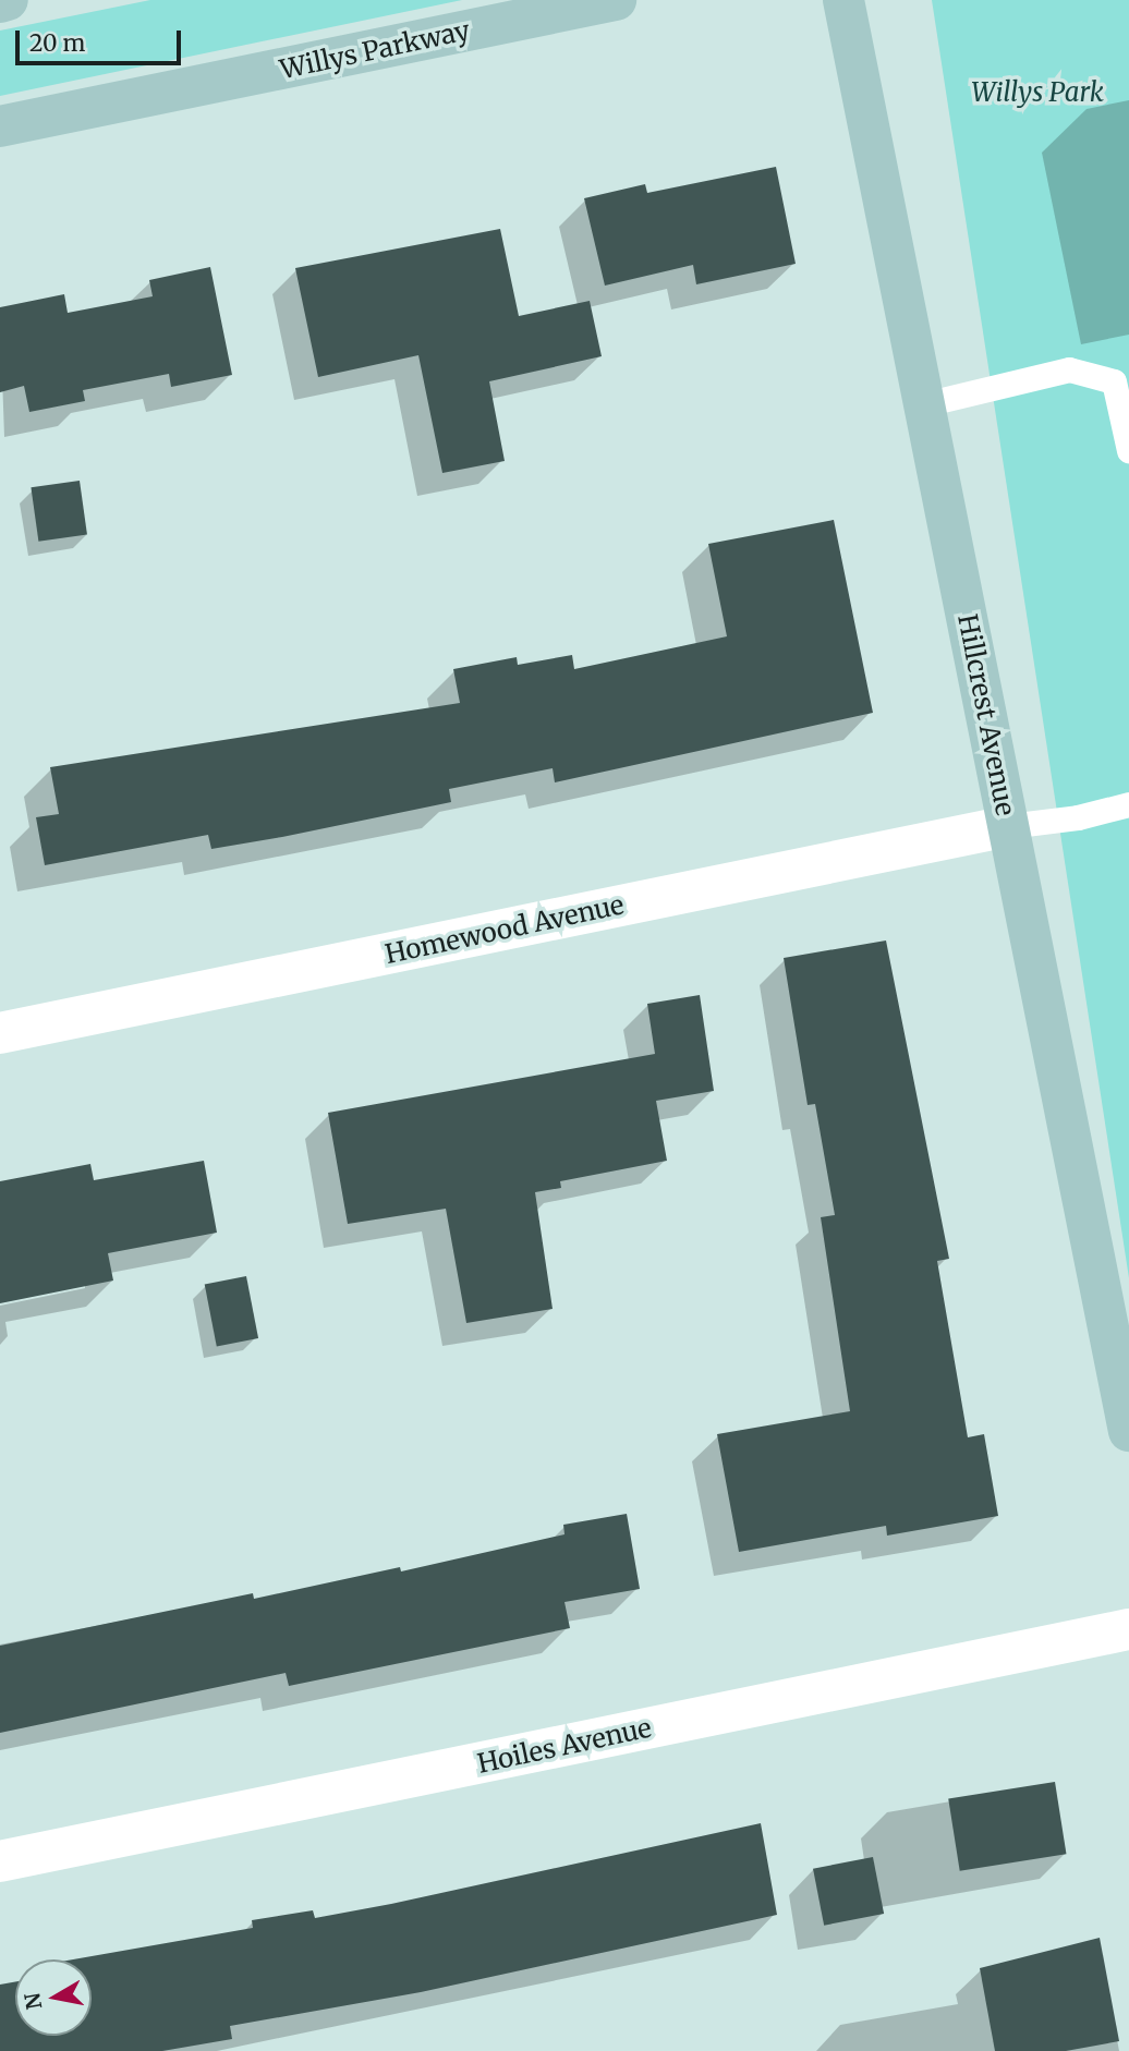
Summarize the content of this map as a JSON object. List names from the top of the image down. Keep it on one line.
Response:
{"streets":{"street":["Willys Parkway","Hillcrest Avenue","Homewood Avenue","Hoiles Avenue"]},"crossings":[["Hillcrest Avenue","Homewood Avenue"]],"parks":["Willys Park"],"scale_bar":"20 m","north":"left"}
